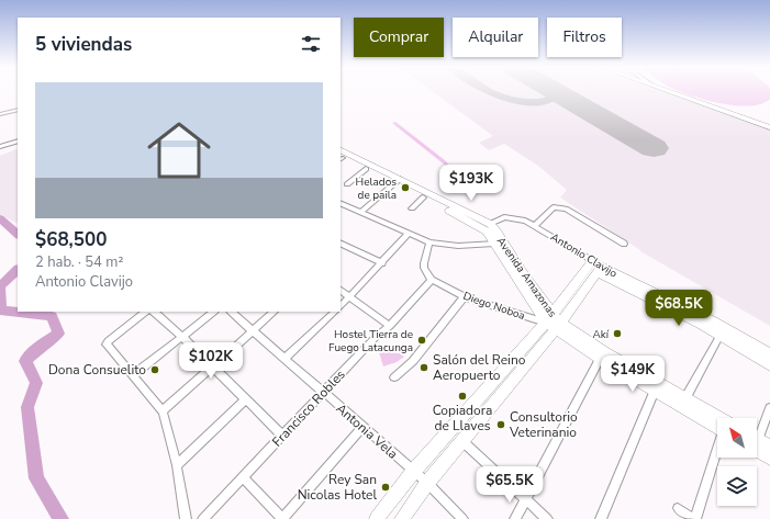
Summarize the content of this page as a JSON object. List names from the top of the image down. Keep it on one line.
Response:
{"streets":{"main road":["Antonio Clavijo","Avenida Amazonas"],"street":["Diego Noboa","Francisco Robles","Antonia Vela"]},"crossings":[["Antonio Clavijo","Avenida Amazonas"],["Avenida Amazonas","Diego Noboa"],["Diego Noboa","Francisco Robles"],["Francisco Robles","Antonia Vela"]],"places":["Helados de paila","Akí","Hostel Tierra de Fuego Latacunga","Salón del Reino Aeropuerto","Dona Consuelito","Copiadora de Llaves","Consultorio Veterinanio","Rey San Nicolas Hotel"],"north":"top left","page":{"chip":["Comprar","Alquilar","Filtros"],"heading":"5 viviendas","list":[{"name":"$68,500","note":"2 hab. · 54 m² · Antonio Clavijo"}],"price":["$193K","$68.5K","$102K","$149K","$65.5K"]}}
